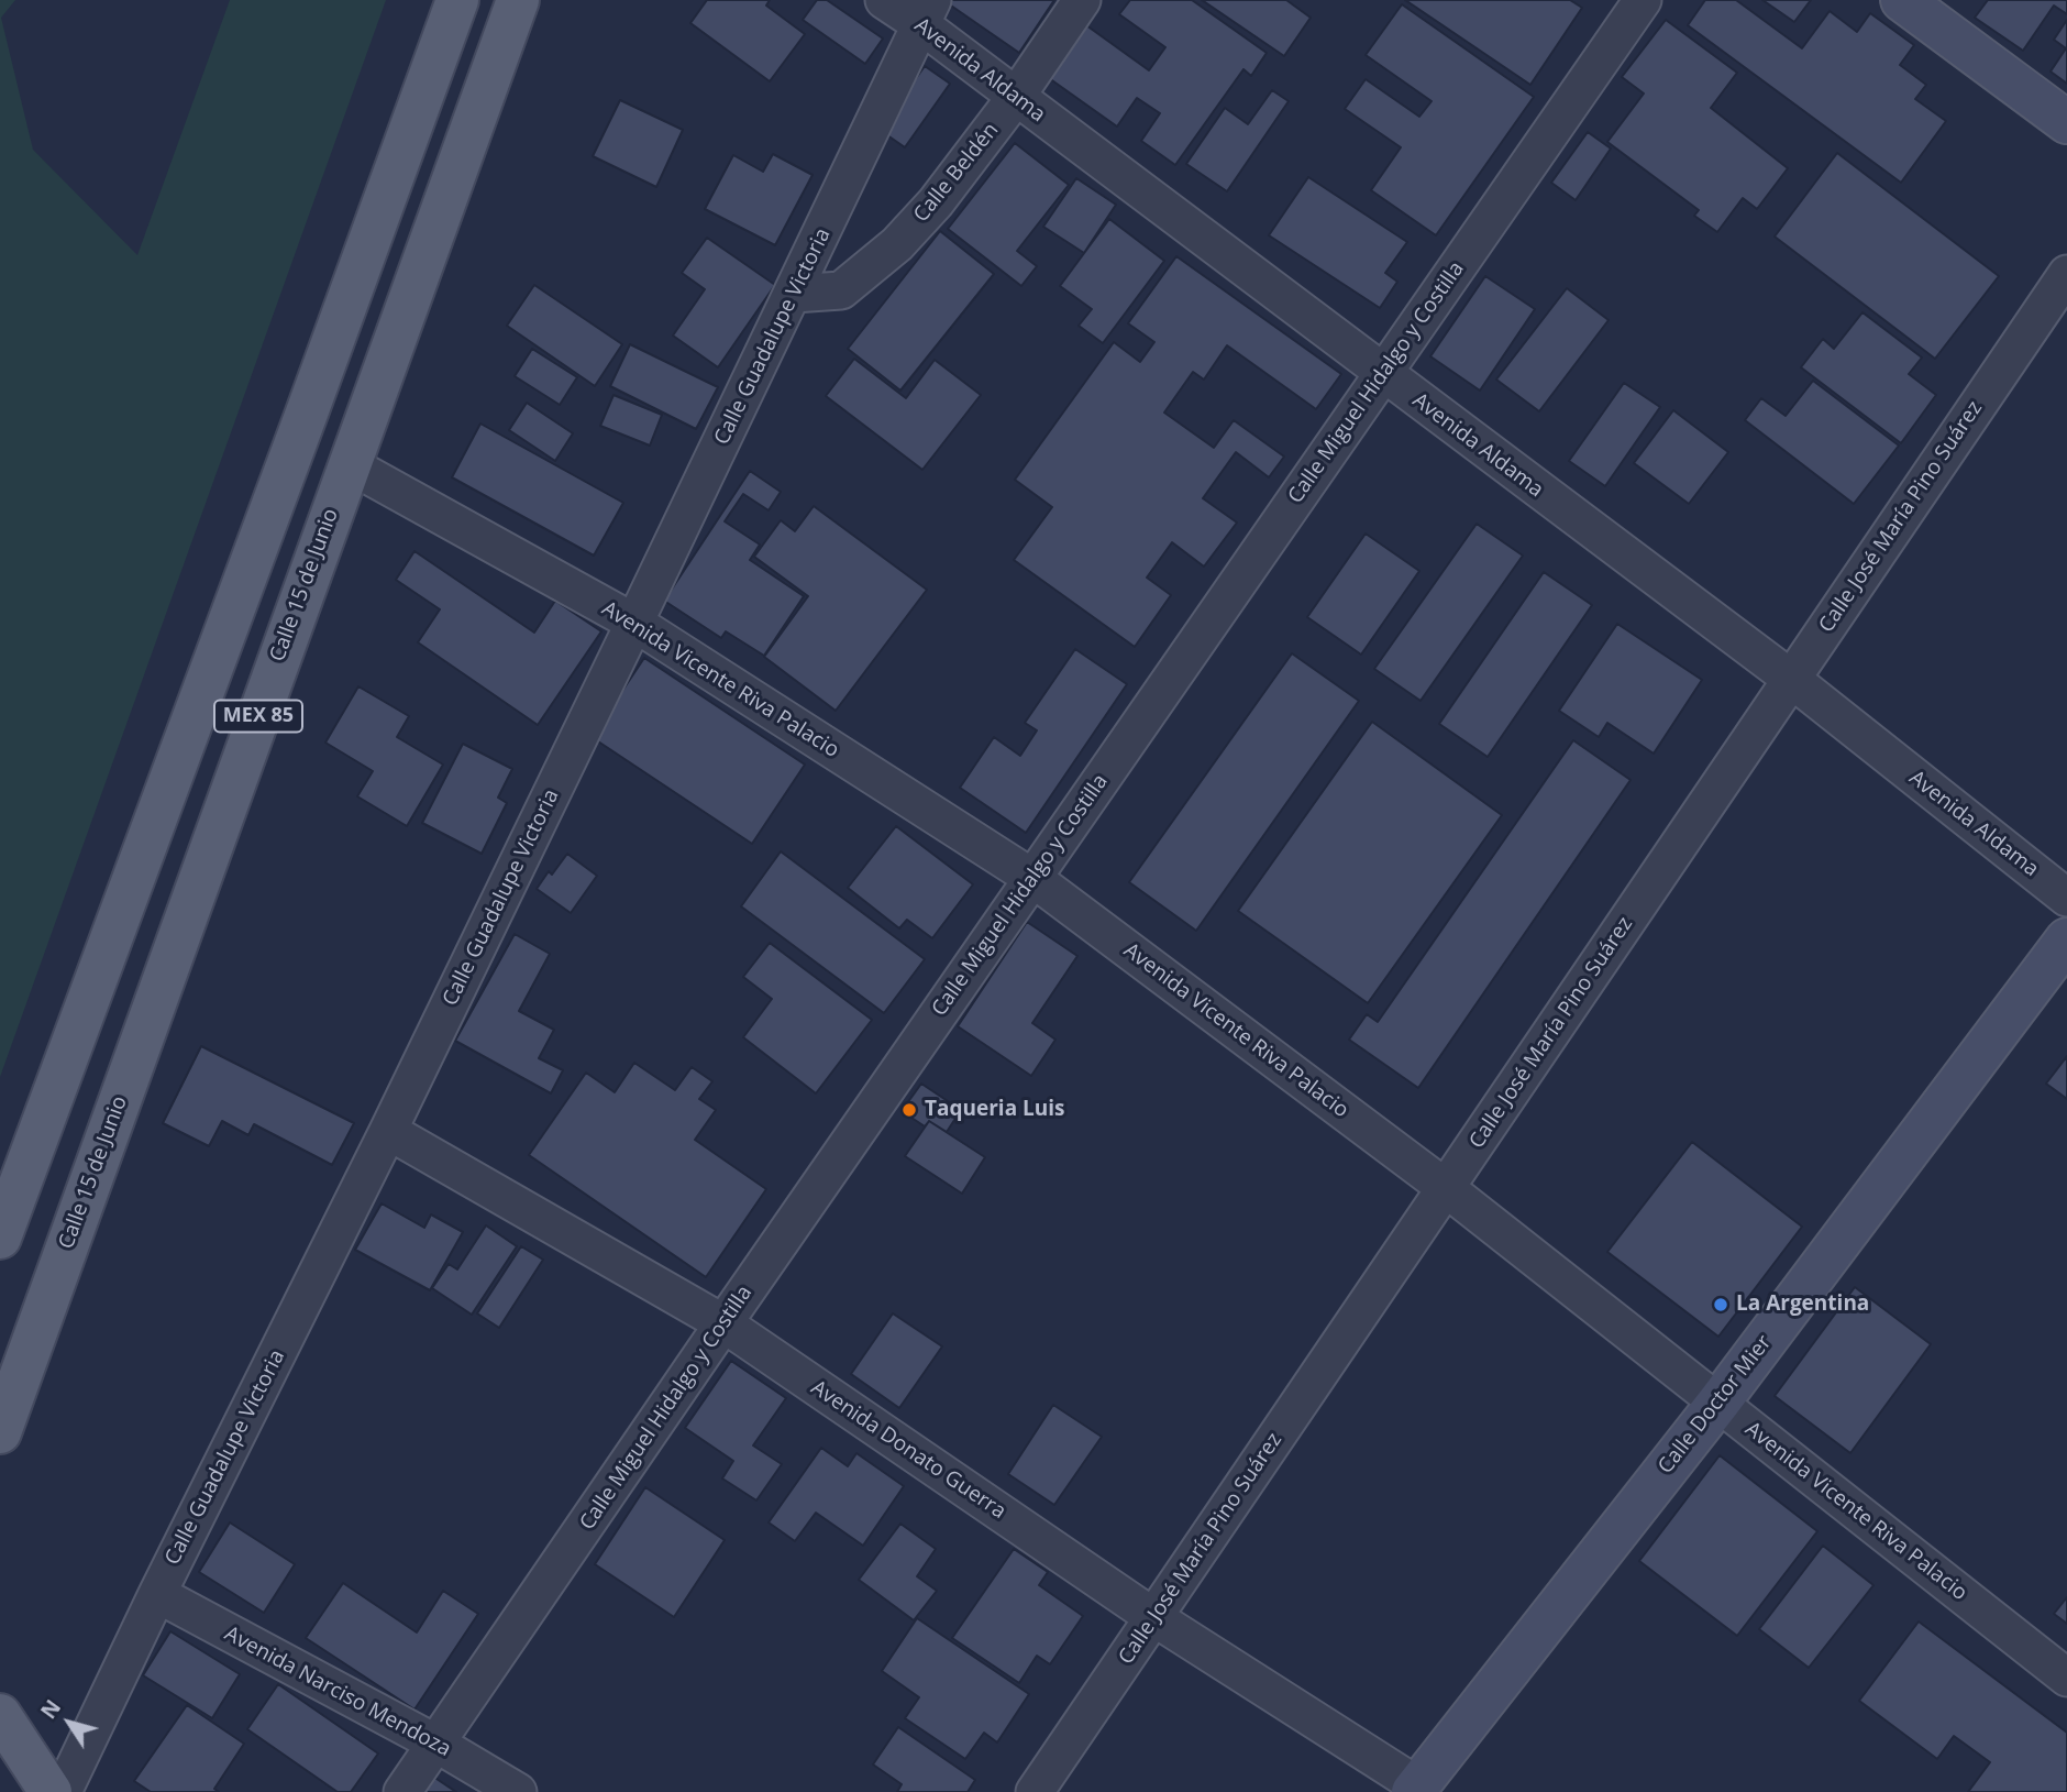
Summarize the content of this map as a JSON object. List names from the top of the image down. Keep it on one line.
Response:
{"streets":{"main road":["Calle 15 de Junio","MEX 85","Calle Doctor Mier"],"street":["Avenida Aldama","Calle Beldén","Calle Guadalupe Victoria","Calle Miguel Hidalgo y Costilla","Calle José María Pino Suárez","Avenida Vicente Riva Palacio","Avenida Donato Guerra","Avenida Narciso Mendoza"]},"crossings":[["Avenida Aldama","Calle Beldén"],["Avenida Aldama","Calle Guadalupe Victoria"],["Avenida Aldama","Calle Miguel Hidalgo y Costilla"],["Avenida Aldama","Calle José María Pino Suárez"],["Calle Beldén","Calle Guadalupe Victoria"],["Calle Guadalupe Victoria","Avenida Vicente Riva Palacio"],["Calle Guadalupe Victoria","Avenida Donato Guerra"],["Calle Guadalupe Victoria","Avenida Narciso Mendoza"],["Calle Miguel Hidalgo y Costilla","Avenida Vicente Riva Palacio"],["Calle Miguel Hidalgo y Costilla","Avenida Donato Guerra"],["Calle Miguel Hidalgo y Costilla","Avenida Narciso Mendoza"],["Calle José María Pino Suárez","Avenida Vicente Riva Palacio"],["Calle José María Pino Suárez","Avenida Donato Guerra"],["Calle 15 de Junio","Avenida Vicente Riva Palacio"],["Avenida Vicente Riva Palacio","Calle Doctor Mier"],["Calle Doctor Mier","Avenida Donato Guerra"]],"places":["Taqueria Luis","La Argentina"],"north":"top left"}
